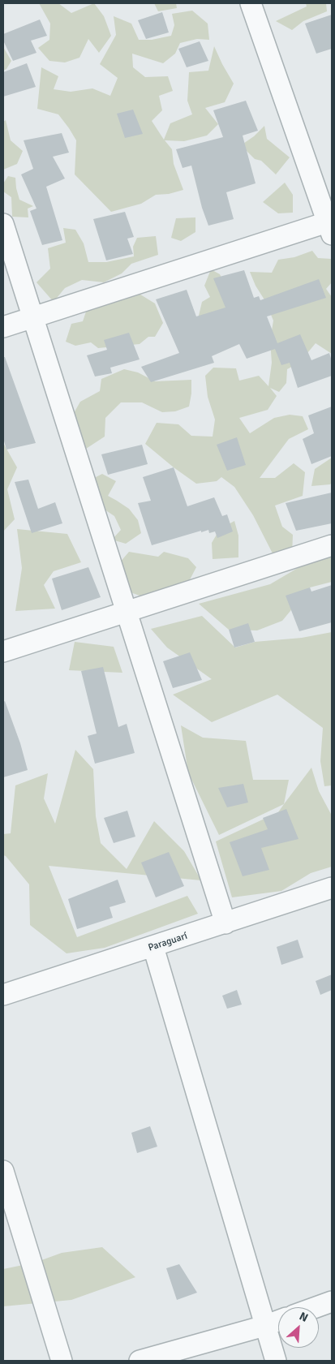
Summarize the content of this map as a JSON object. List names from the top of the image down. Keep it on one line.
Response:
{"streets":{"street":["Paraguarí"]},"north":"top right"}
